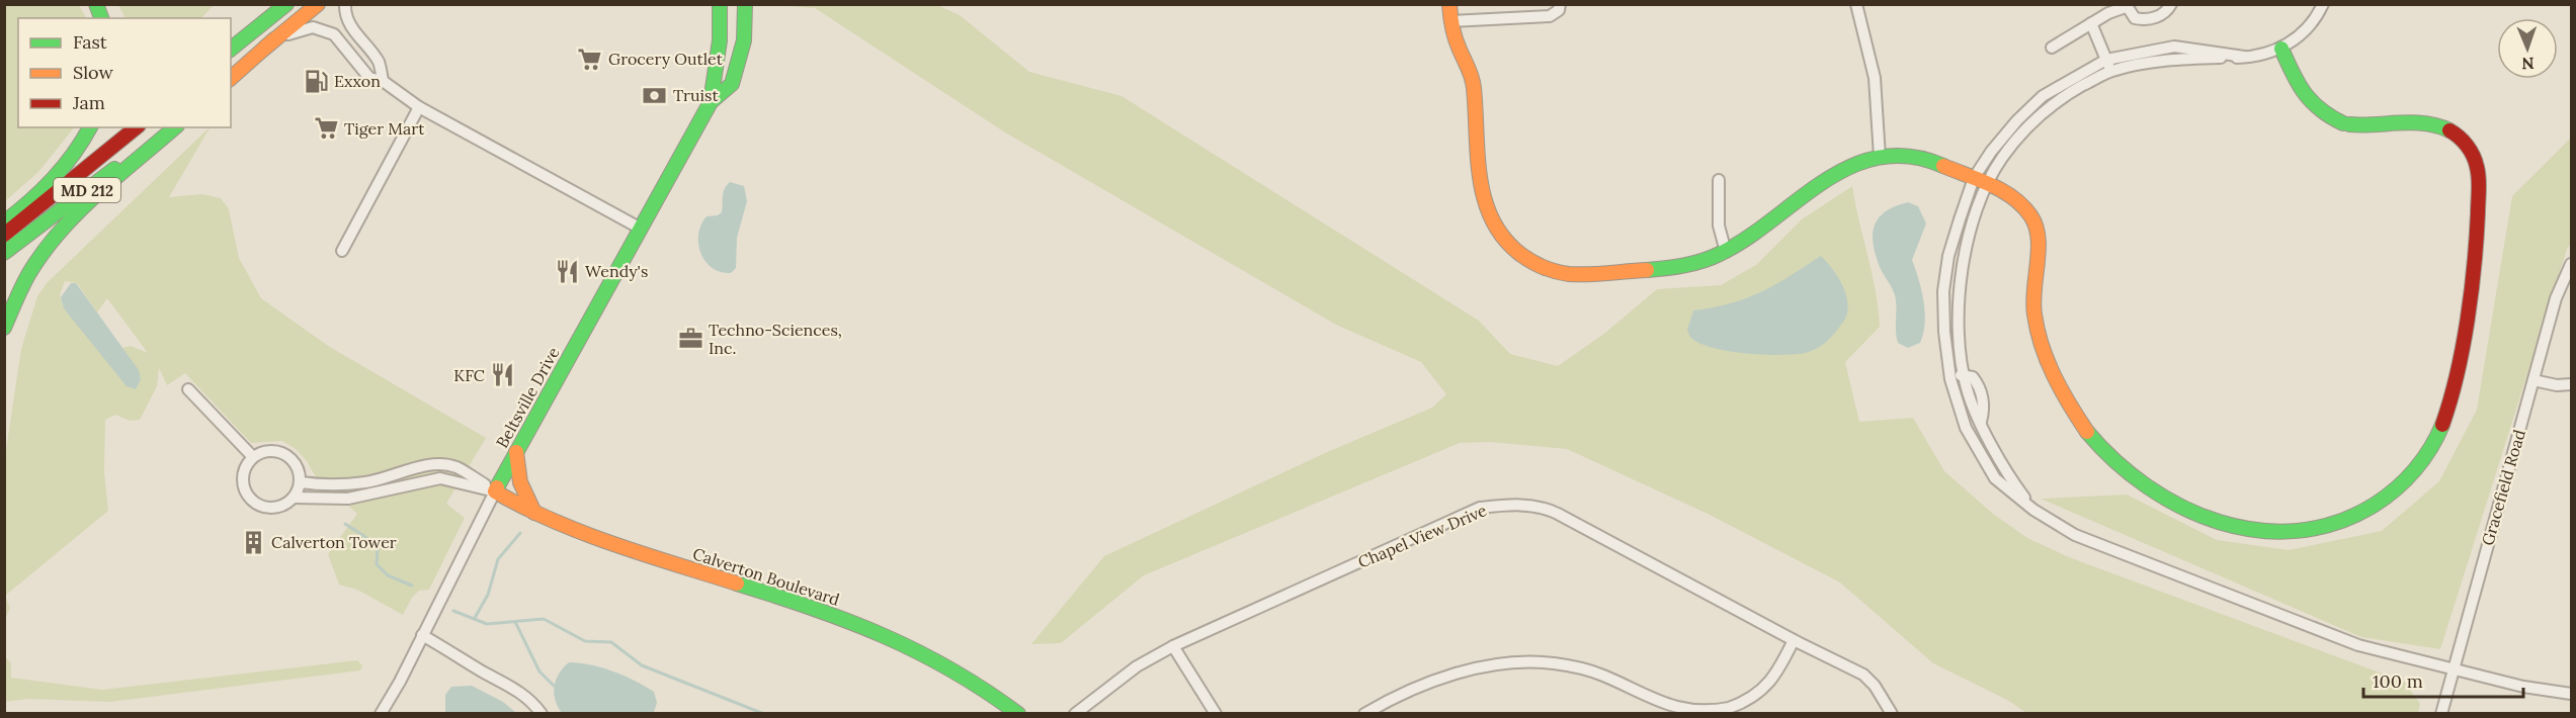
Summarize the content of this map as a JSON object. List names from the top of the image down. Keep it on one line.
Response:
{"streets":{"main road":["MD 212","Beltsville Drive","Calverton Boulevard"],"street":["Gracefield Road","Chapel View Drive"]},"crossings":[["Beltsville Drive","Calverton Boulevard"]],"places":{"supermarket":["Grocery Outlet","Tiger Mart"],"fuel station":["Exxon"],"bank":["Truist"],"restaurant":["Wendy's","KFC"],"office":["Techno-Sciences, Inc."],"building":["Calverton Tower"]},"legend":["Fast","Slow","Jam"],"scale_bar":"100 m","north":"bottom"}
